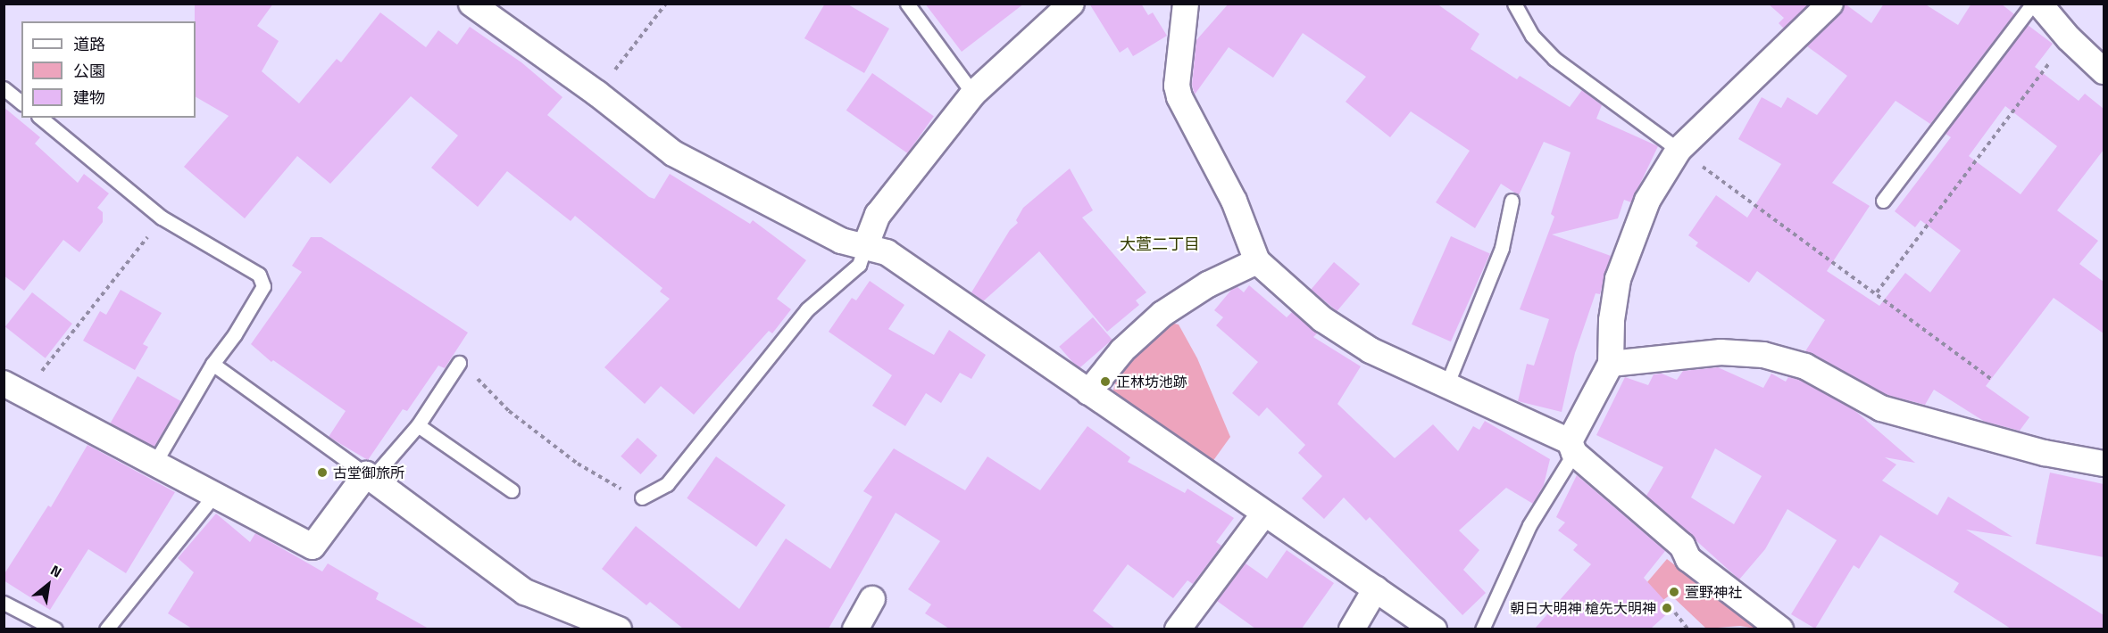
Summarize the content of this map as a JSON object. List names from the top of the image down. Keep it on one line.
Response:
{"districts":["大萱二丁目"],"places":["正林坊池跡","古堂御旅所","萱野神社","朝日大明神 槍先大明神"],"legend":["道路","公園","建物"],"north":"top right"}
